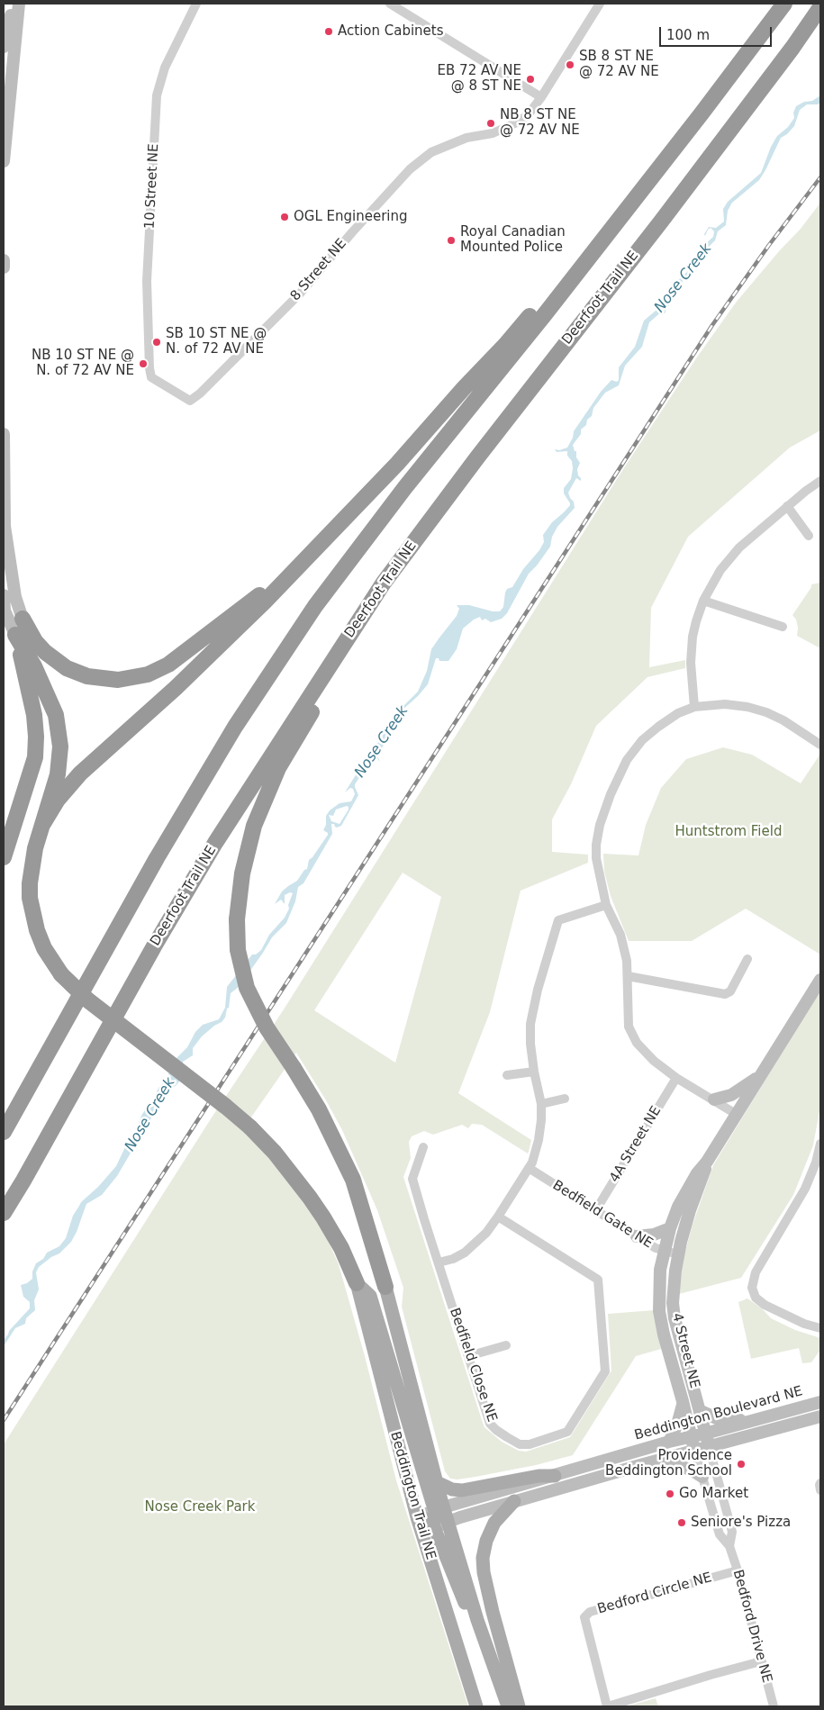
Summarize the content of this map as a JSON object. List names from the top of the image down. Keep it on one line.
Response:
{"streets":{"highway":["Deerfoot Trail NE"],"main road":["4 Street NE","Beddington Boulevard NE","Beddington Trail NE"],"street":["10 Street NE","8 Street NE","4A Street NE","Bedfield Gate NE","Bedfield Close NE","Bedford Circle NE","Bedford Drive NE"]},"crossings":[["10 Street NE","8 Street NE"],["4A Street NE","Bedfield Gate NE"],["Bedfield Gate NE","4 Street NE"],["4 Street NE","Beddington Boulevard NE"],["4 Street NE","Bedford Drive NE"],["Beddington Boulevard NE","Beddington Trail NE"],["Beddington Boulevard NE","Bedford Drive NE"],["Bedford Circle NE","Bedford Drive NE"]],"water":["Nose Creek"],"parks":["Huntstrom Field","Nose Creek Park"],"places":["Action Cabinets","SB 8 ST NE @ 72 AV NE","EB 72 AV NE @ 8 ST NE","NB 8 ST NE @ 72 AV NE","OGL Engineering","Royal Canadian Mounted Police","SB 10 ST NE @ N. of 72 AV NE","NB 10 ST NE @ N. of 72 AV NE","Providence Beddington School","Go Market","Seniore's Pizza"],"scale_bar":"100 m"}
